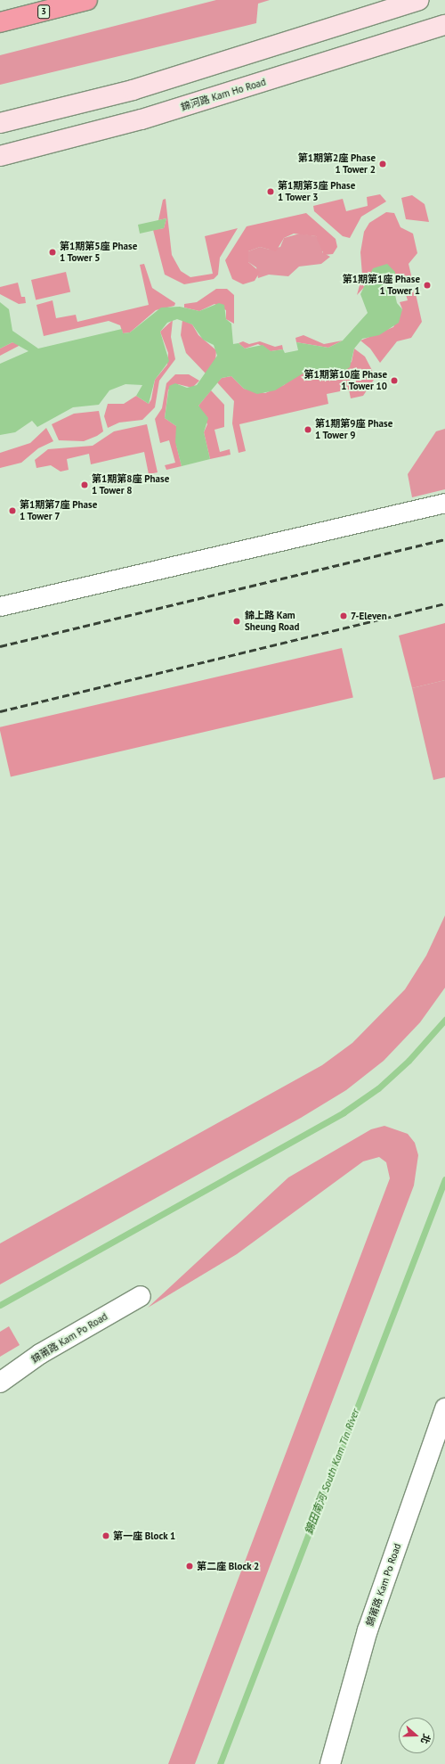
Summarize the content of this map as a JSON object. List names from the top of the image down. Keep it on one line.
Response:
{"streets":{"highway":["3"],"main road":["錦河路 Kam Ho Road"],"street":["錦莆路 Kam Po Road"]},"water":["錦田南河 South Kam Tin River"],"places":["第1期第2座 Phase 1 Tower 2","第1期第3座 Phase 1 Tower 3","第1期第5座 Phase 1 Tower 5","第1期第1座 Phase 1 Tower 1","第1期第10座 Phase 1 Tower 10","第1期第9座 Phase 1 Tower 9","第1期第8座 Phase 1 Tower 8","第1期第7座 Phase 1 Tower 7","7-Eleven","錦上路 Kam Sheung Road","第一座 Block 1","第二座 Block 2"],"north":"right"}
